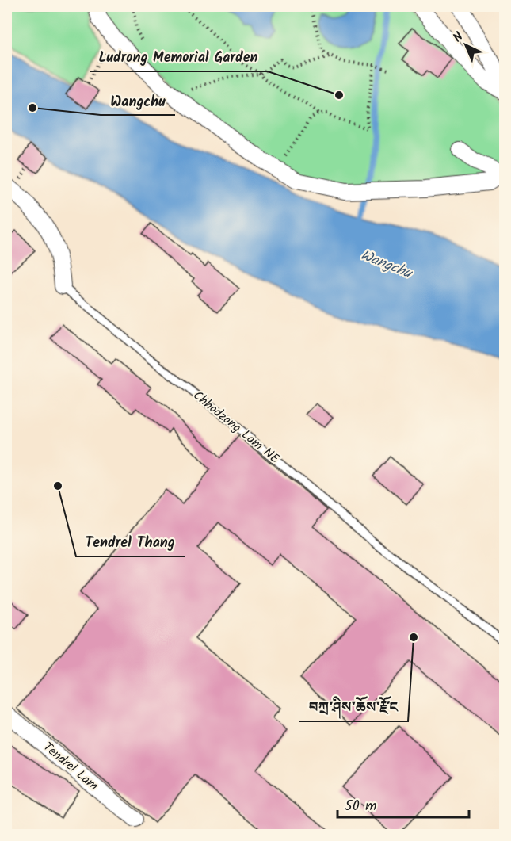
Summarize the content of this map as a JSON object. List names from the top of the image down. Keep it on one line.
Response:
{"streets":{"street":["Chhodzong Lam NE","Tendrel Lam"]},"water":["Wangchu"],"places":["Ludrong Memorial Garden","Wangchu","Tendrel Thang","བཀྲ་ཤིས་ཆོས་རྫོང"],"scale_bar":"50 m","north":"top left"}
